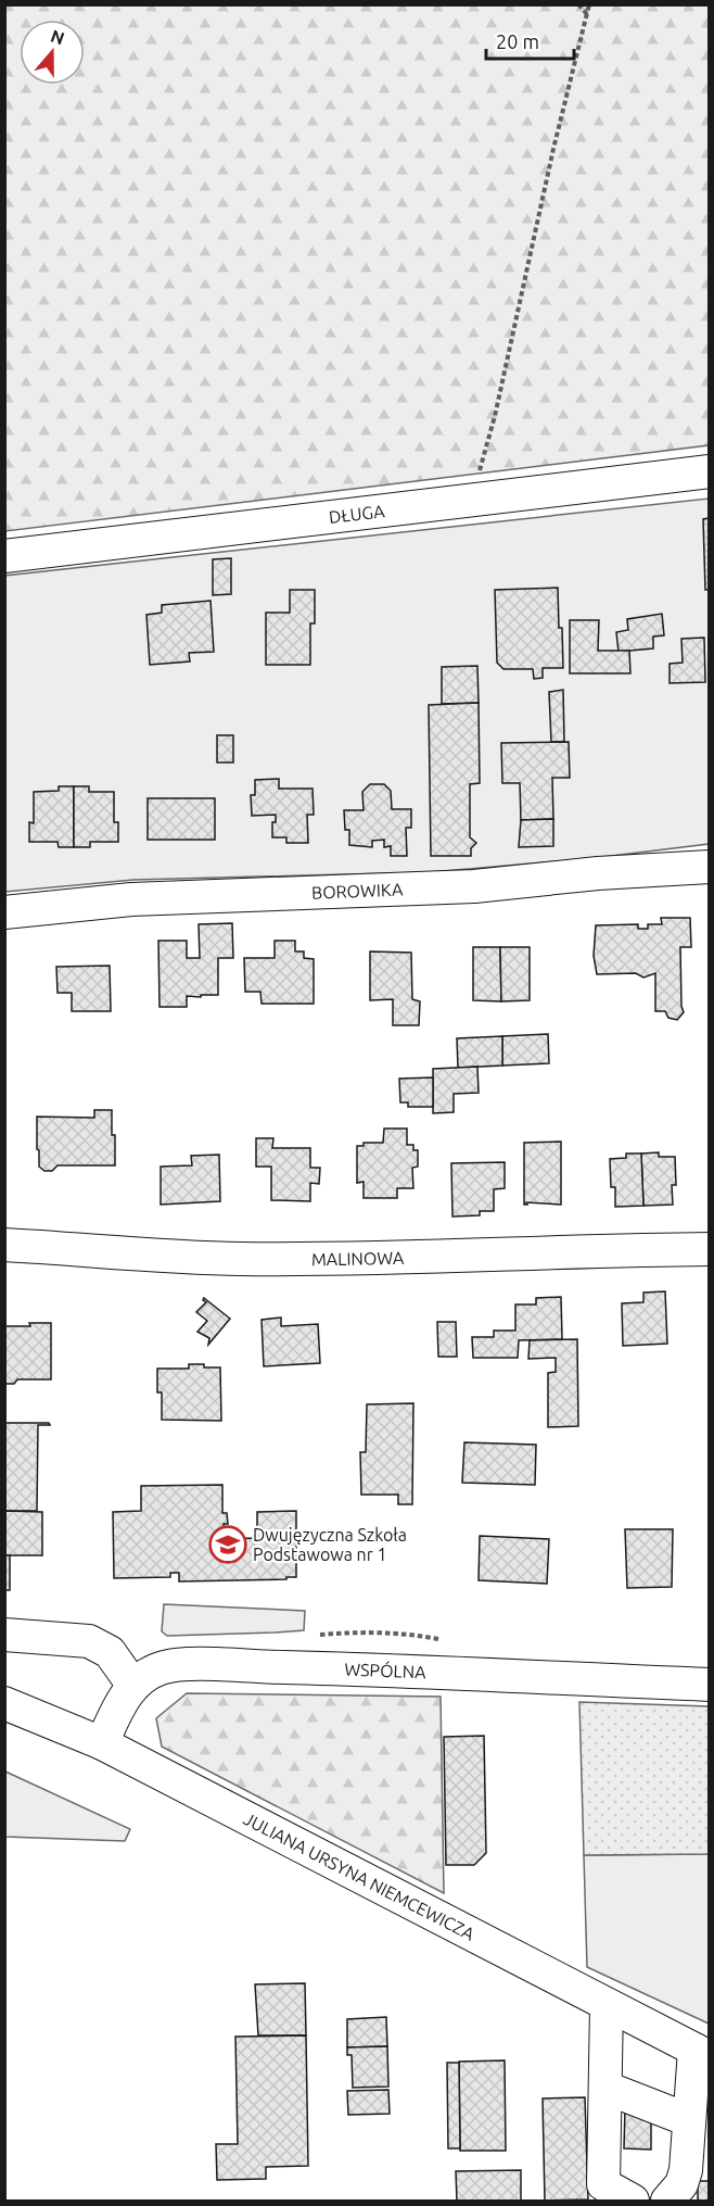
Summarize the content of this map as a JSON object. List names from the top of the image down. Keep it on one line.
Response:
{"streets":{"street":["DŁUGA","BOROWIKA","MALINOWA","WSPÓLNA","JULIANA URSYNA NIEMCEWICZA"]},"crossings":[["WSPÓLNA","JULIANA URSYNA NIEMCEWICZA"]],"places":{"school or university":["Dwujęzyczna Szkoła Podstawowa nr 1"]},"scale_bar":"20 m","north":"top"}
